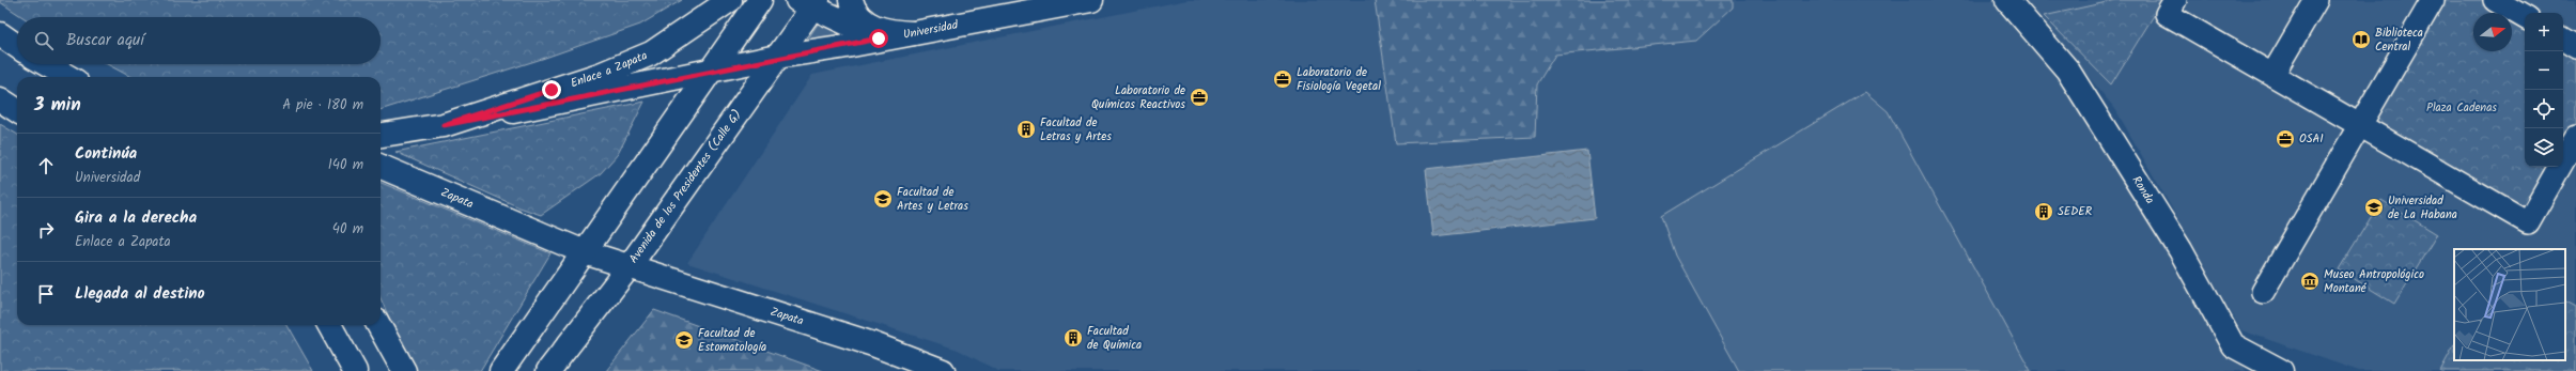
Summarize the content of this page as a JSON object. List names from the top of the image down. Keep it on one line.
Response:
{"streets":{"main road":["Universidad","Enlace a Zapata","Avenida de los Presidentes (Calle G)","Ronda","Zapata"]},"crossings":[["Universidad","Enlace a Zapata"],["Universidad","Avenida de los Presidentes (Calle G)"],["Avenida de los Presidentes (Calle G)","Zapata"]],"parks":["Plaza Cadenas"],"places":{"library":["Biblioteca Central"],"office":["Laboratorio de Fisiología Vegetal","Laboratorio de Químicos Reactivos","OSAI"],"building":["Facultad de Letras y Artes","SEDER","Facultad de Química"],"school or university":["Facultad de Artes y Letras","Universidad de La Habana","Facultad de Estomatología"],"museum":["Museo Antropológico Montané"]},"north":"right","page":{"map_buttons":["+","−"],"search":"Buscar aquí","heading":["3 min","A pie · 180 m"],"list":[["Continúa","Universidad","140 m"],["Gira a la derecha","Enlace a Zapata","40 m"],"Llegada al destino"]}}
